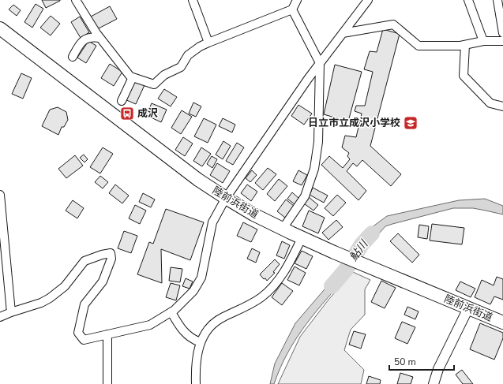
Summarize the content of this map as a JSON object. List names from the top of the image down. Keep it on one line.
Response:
{"streets":{"highway":["陸前浜街道"]},"water":["鮎川"],"places":{"bus stop":["成沢"],"school or university":["日立市立成沢小学校"]},"scale_bar":"50 m"}
